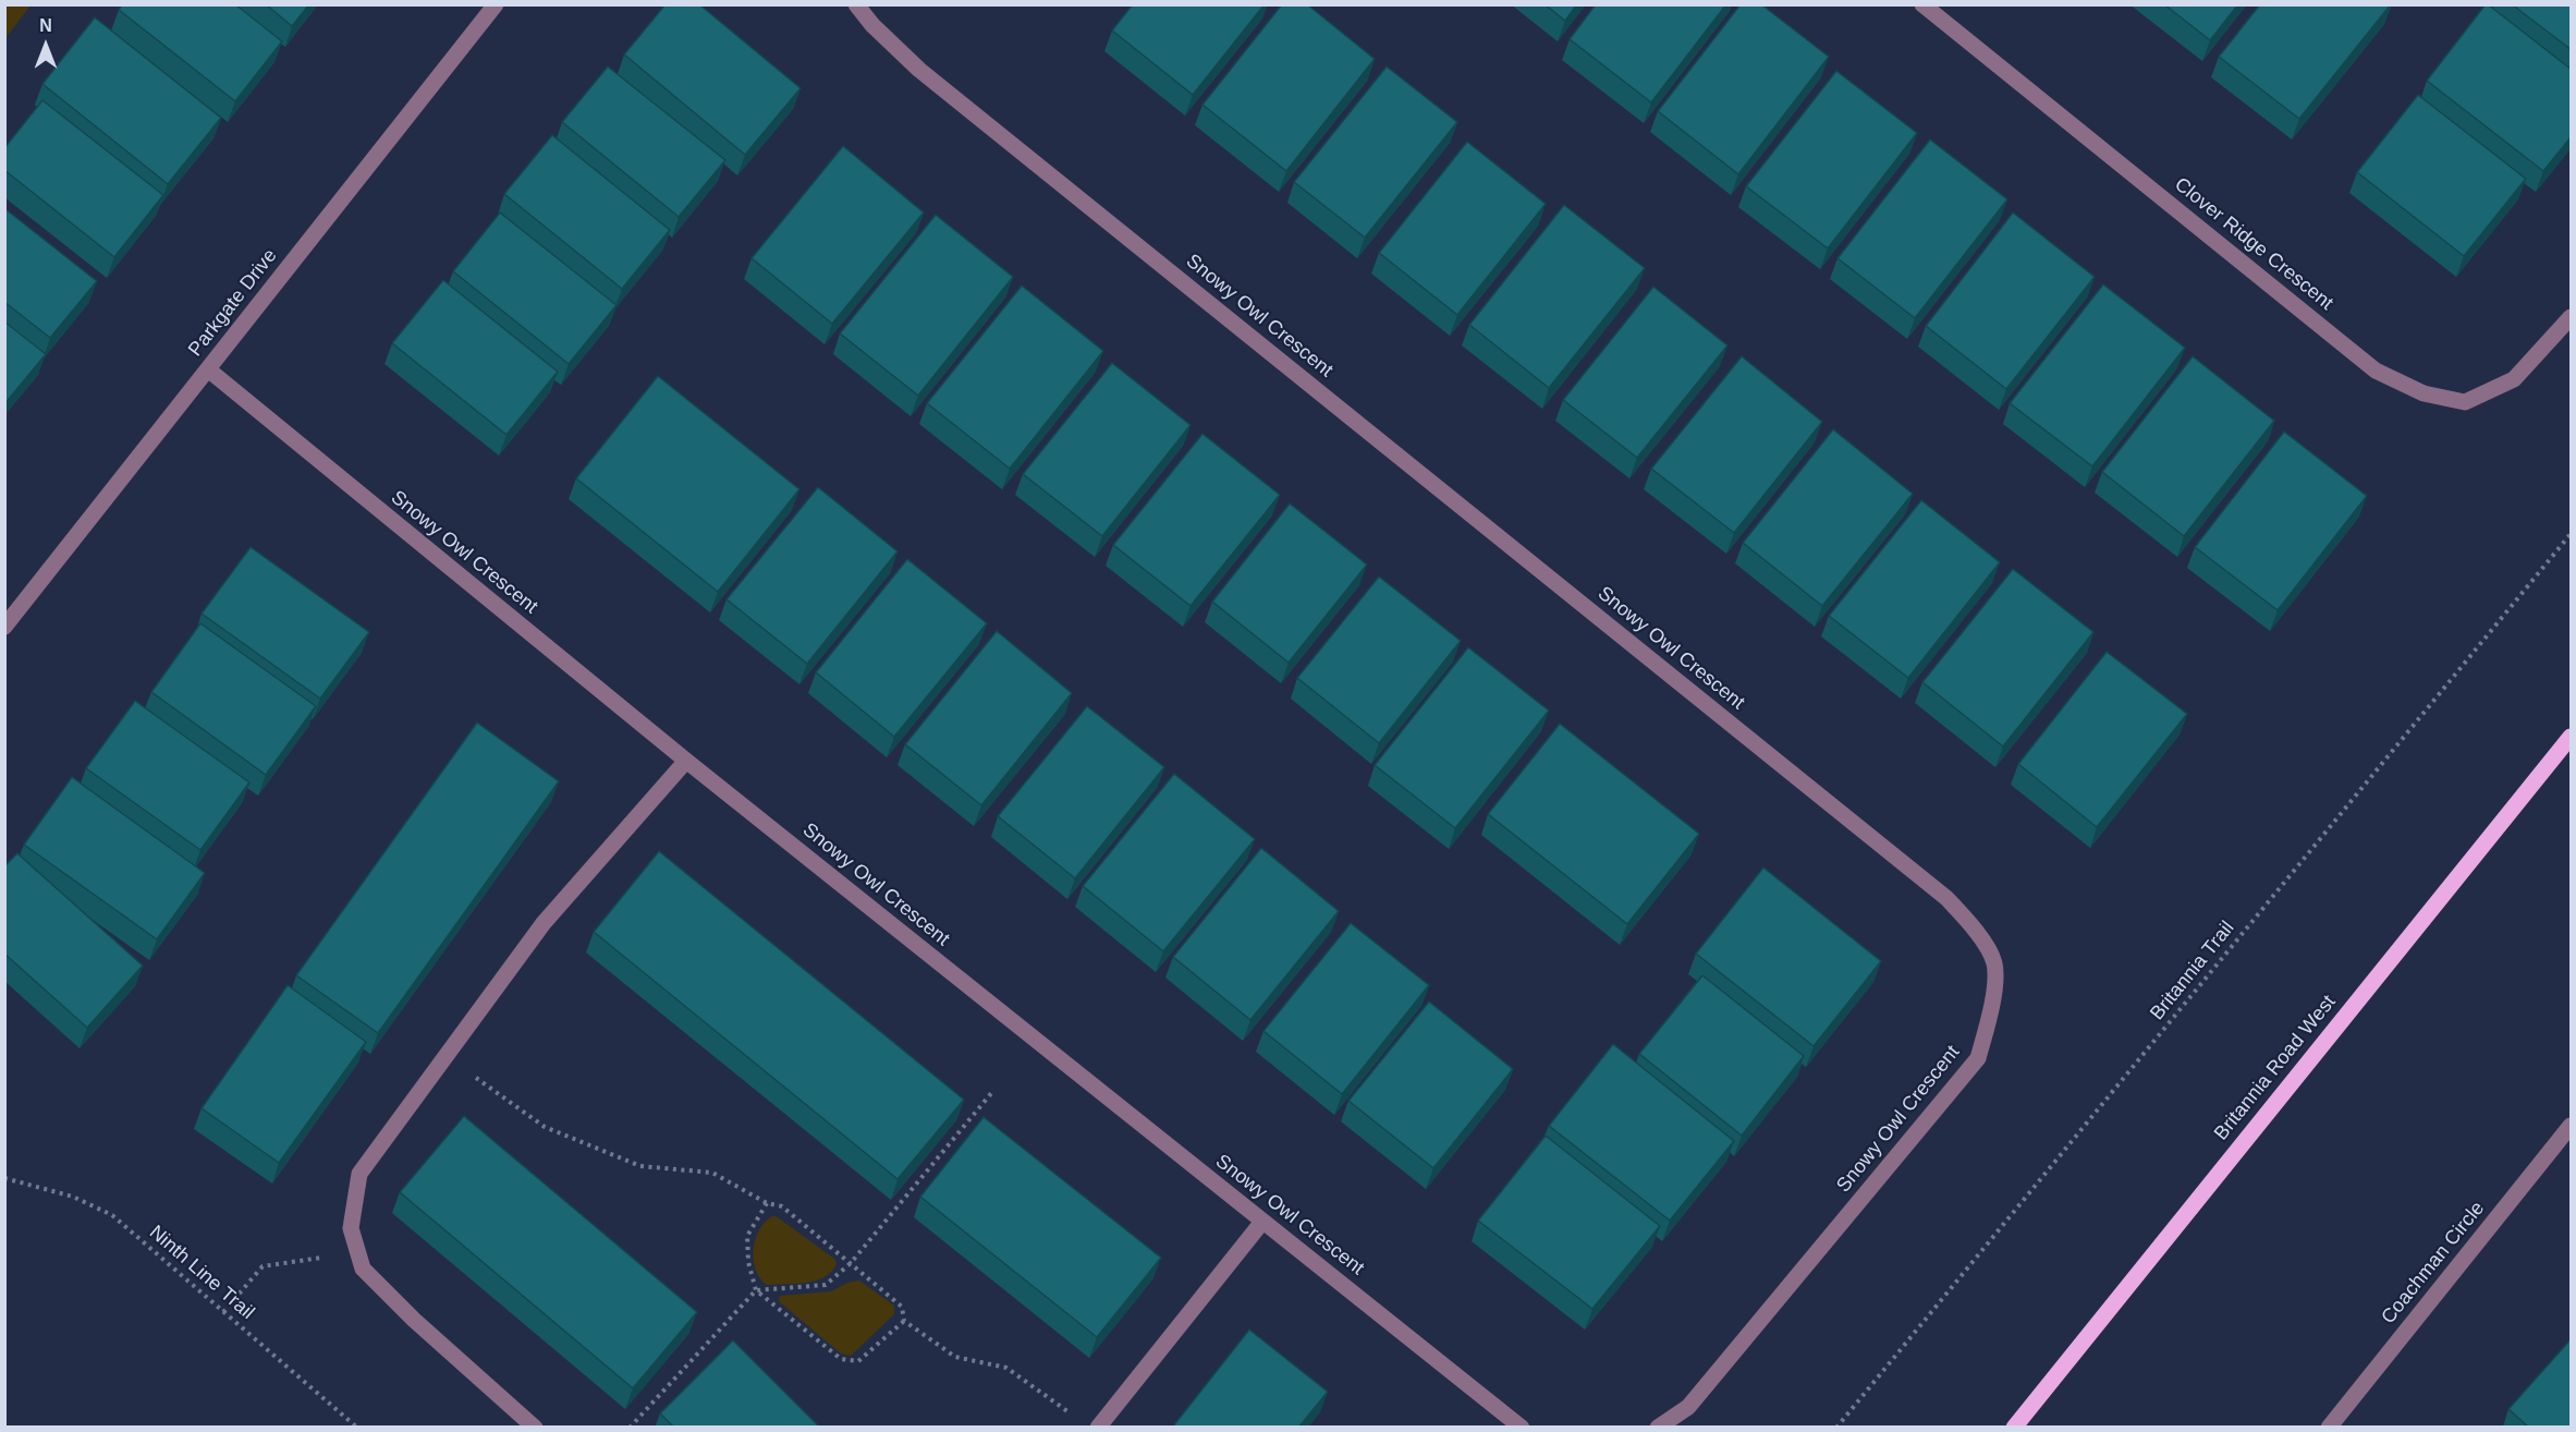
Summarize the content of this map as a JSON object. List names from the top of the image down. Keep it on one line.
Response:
{"streets":{"main road":["Britannia Road West"],"street":["Clover Ridge Crescent","Parkgate Drive","Snowy Owl Crescent","Coachman Circle"],"path":["Britannia Trail","Ninth Line Trail"]},"crossings":[["Parkgate Drive","Snowy Owl Crescent"]],"north":"top"}
